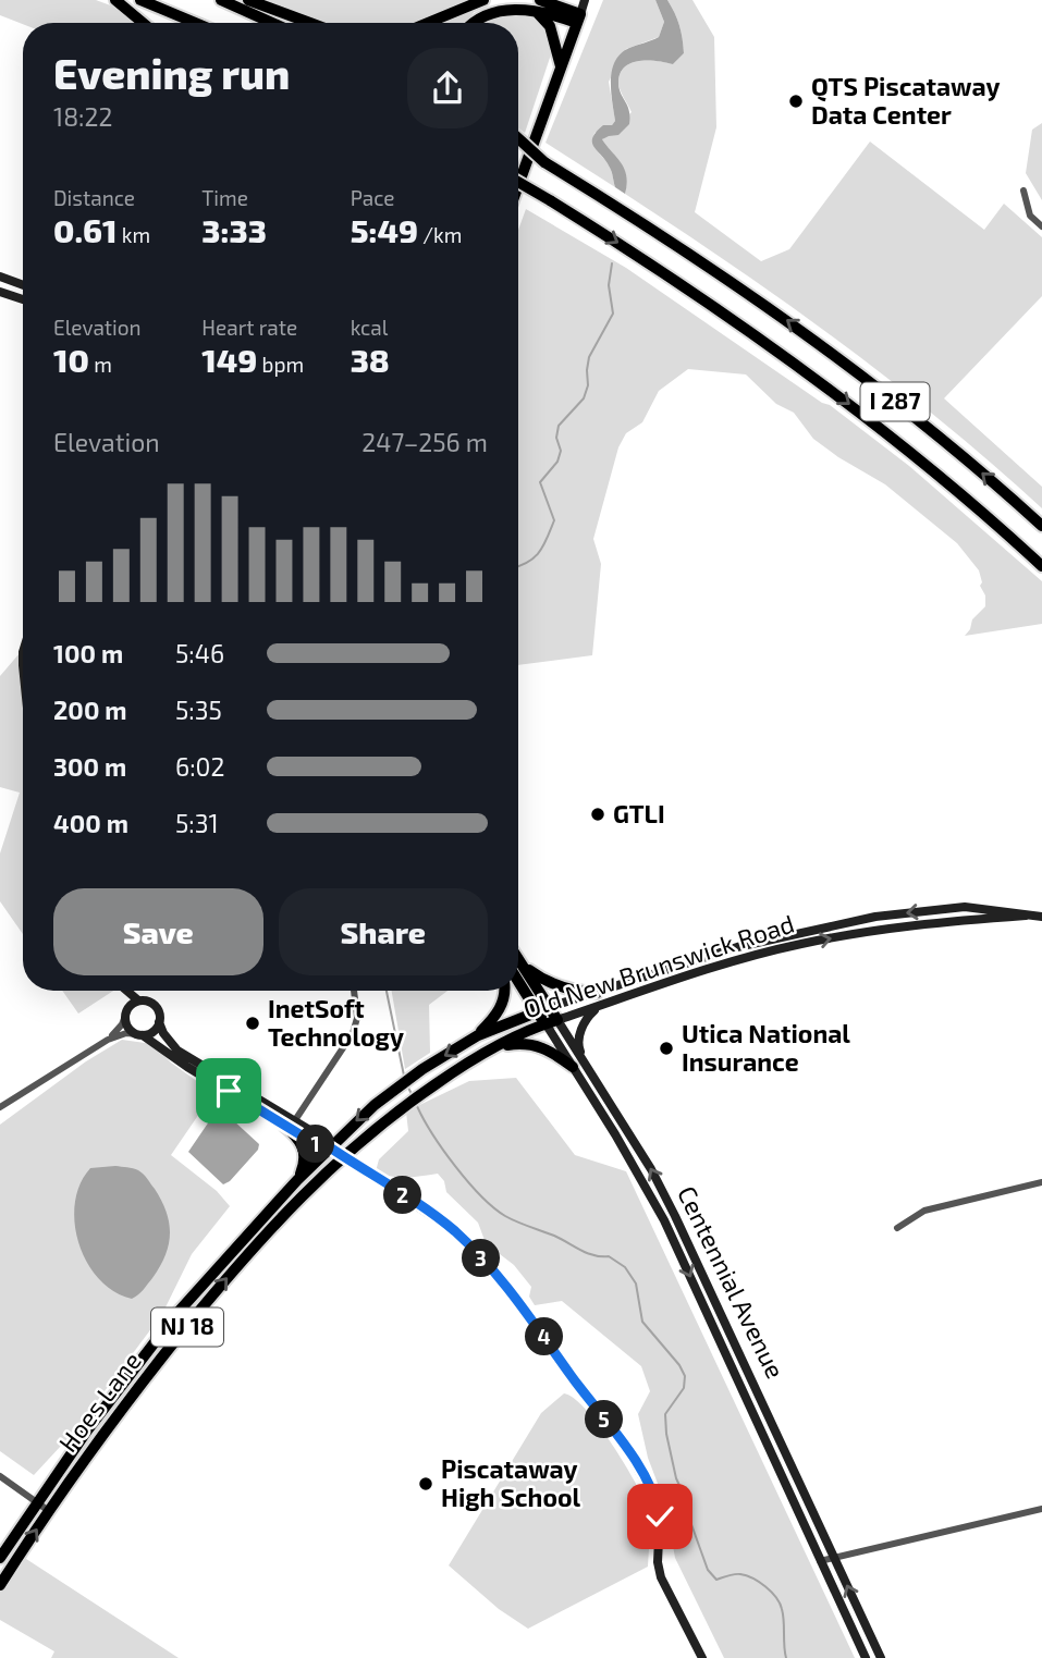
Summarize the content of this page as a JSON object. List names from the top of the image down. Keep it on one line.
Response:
{"streets":{"highway":["I 287","Old New Brunswick Road","Centennial Avenue","NJ 18","Hoes Lane"]},"crossings":[["Old New Brunswick Road","Centennial Avenue"],["Old New Brunswick Road","NJ 18"],["Old New Brunswick Road","Hoes Lane"]],"places":["QTS Piscataway Data Center","GTLI","InetSoft Technology","Utica National Insurance","Piscataway High School"],"page":{"heading":["Evening run","18:22"],"stats":[["Distance","0.61 km"],["Time","3:33"],["Pace","5:49 /km"],["Elevation","10 m"],["Heart rate","149 bpm"],["kcal","38"]],"chart":["Elevation","247–256 m"],"list":[{"name":"100 m","note":"5:46"},{"name":"200 m","note":"5:35"},{"name":"300 m","note":"6:02"},{"name":"400 m","note":"5:31"}],"buttons":["Save","Share"],"pins":["1","2","3","4","5"]}}
